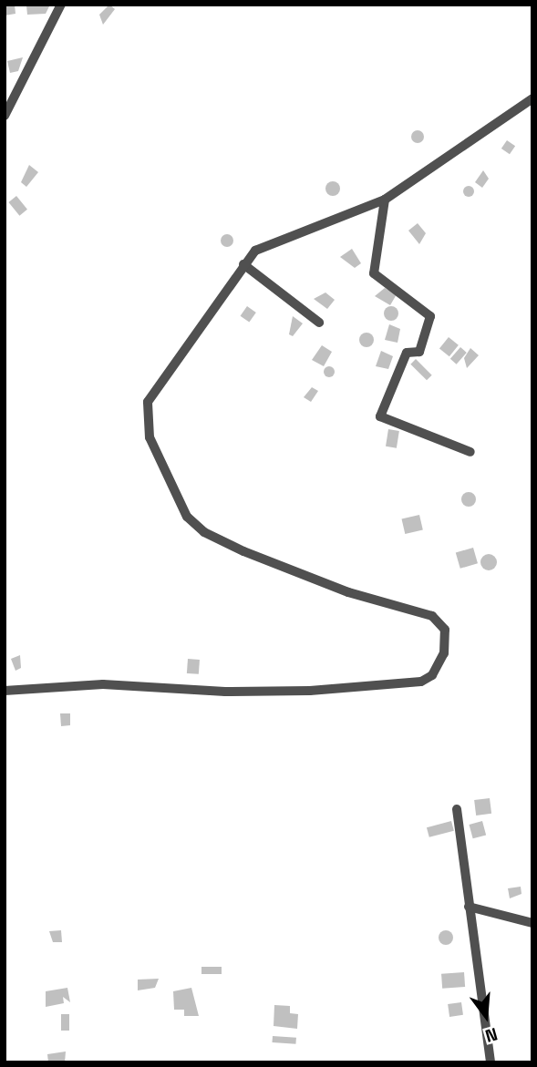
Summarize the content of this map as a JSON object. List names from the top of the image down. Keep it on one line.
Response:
{"north":"bottom"}
